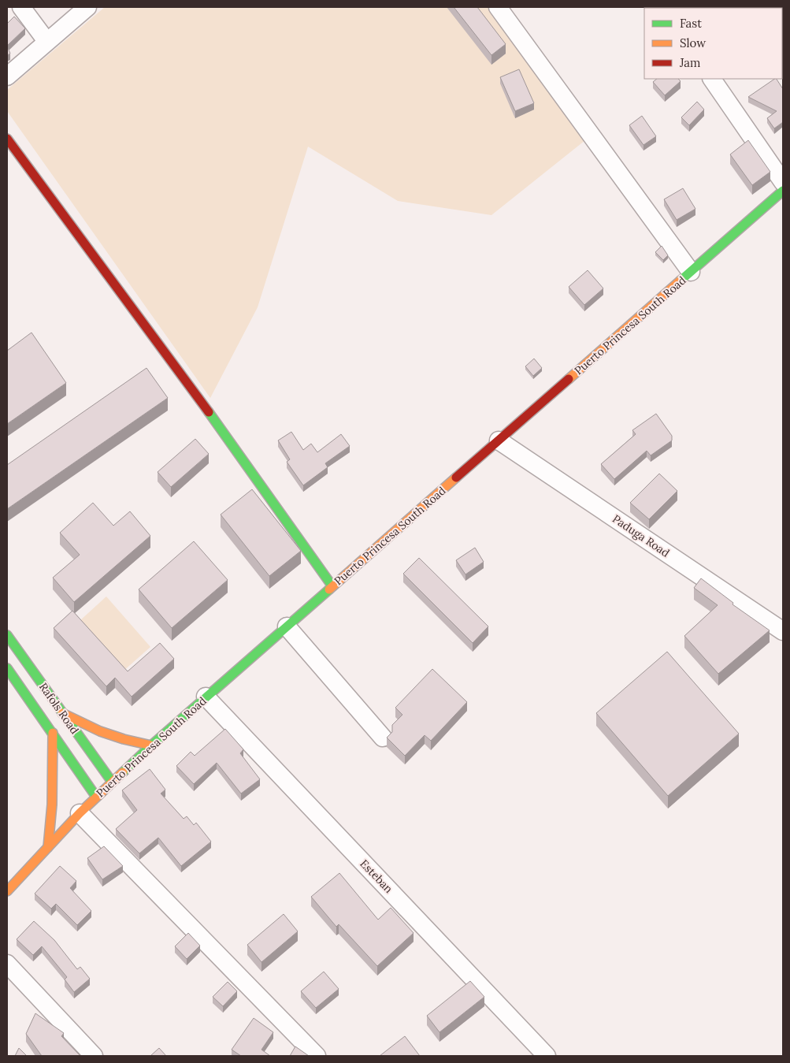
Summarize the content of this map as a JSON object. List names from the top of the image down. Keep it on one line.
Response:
{"streets":{"main road":["Puerto Princesa South Road","Rafols Road"],"street":["Paduga Road","Esteban"]},"crossings":[["Puerto Princesa South Road","Paduga Road"],["Puerto Princesa South Road","Rafols Road"],["Puerto Princesa South Road","Esteban"]],"legend":["Fast","Slow","Jam"]}
